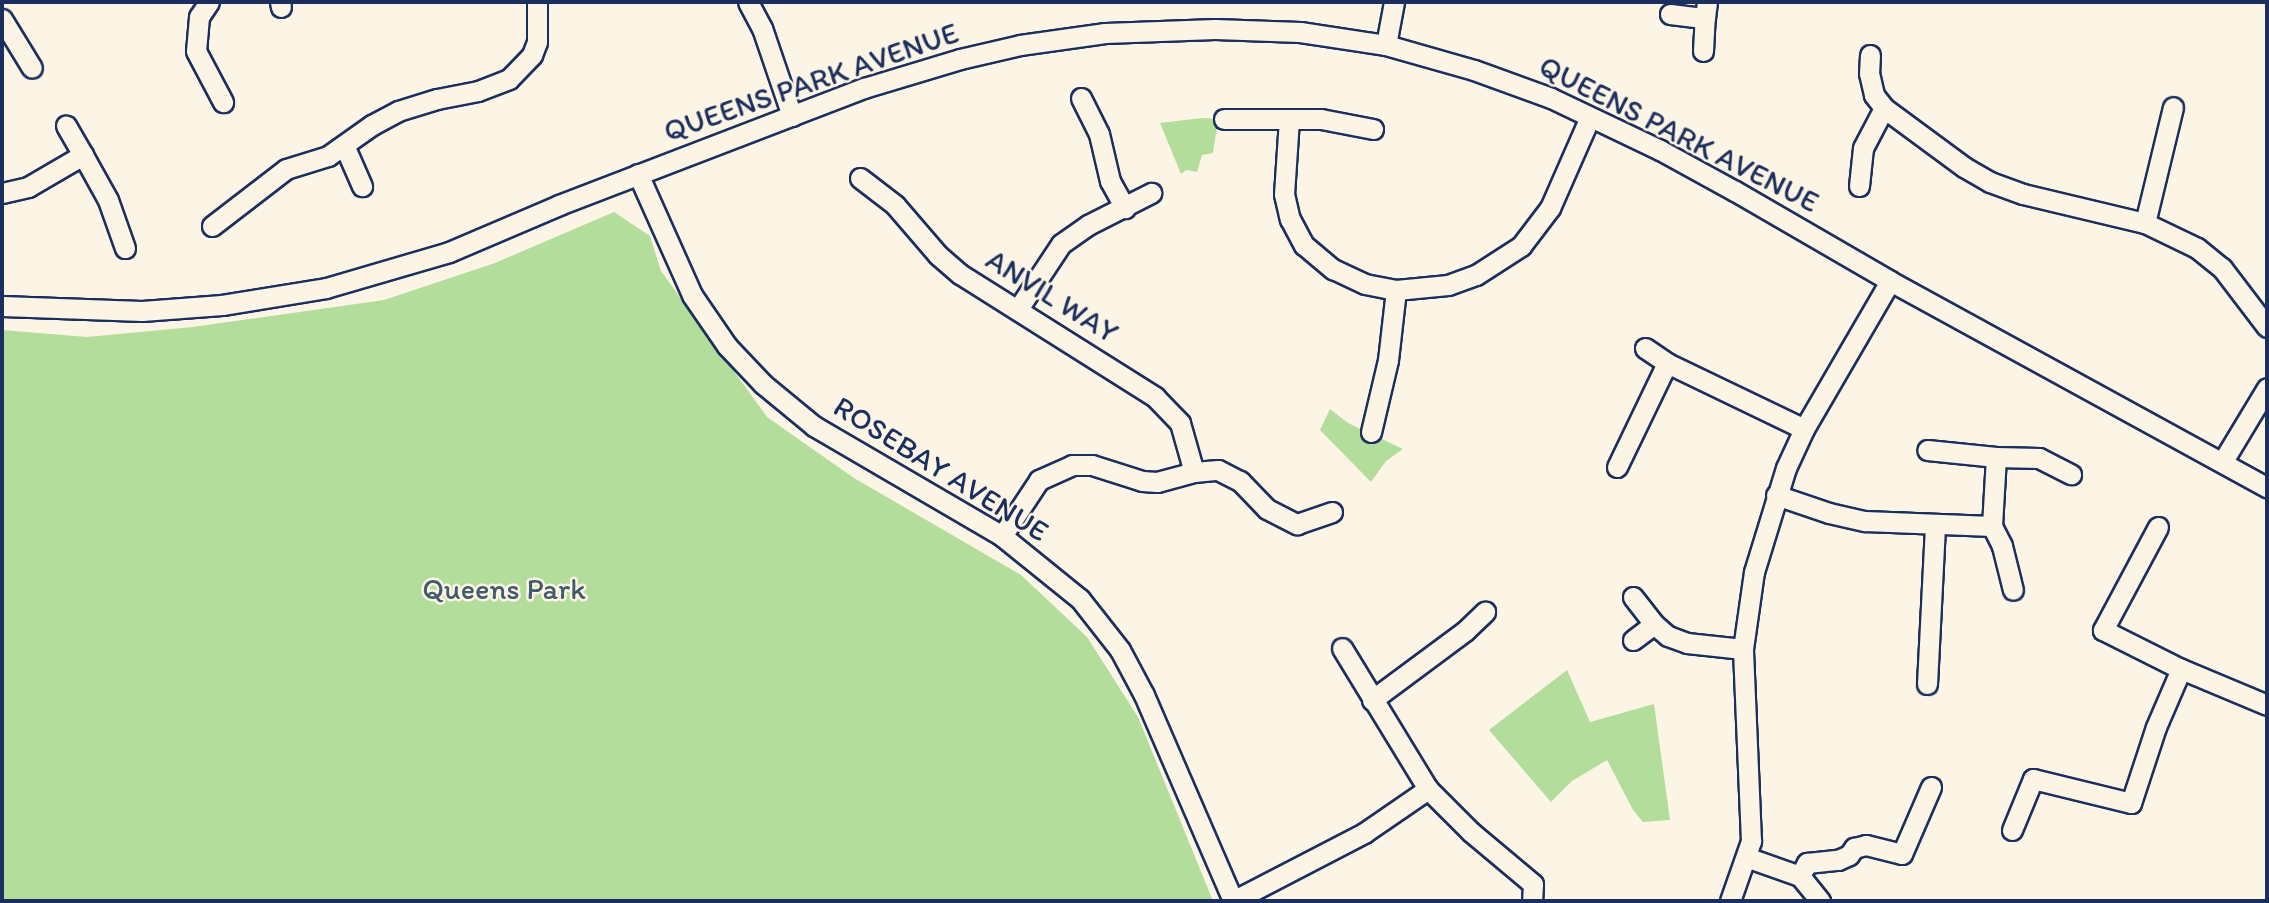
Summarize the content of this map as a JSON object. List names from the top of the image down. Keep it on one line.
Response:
{"streets":{"street":["QUEENS PARK AVENUE","ANVIL WAY","ROSEBAY AVENUE"]},"crossings":[["QUEENS PARK AVENUE","ROSEBAY AVENUE"]],"parks":["Queens Park"]}
